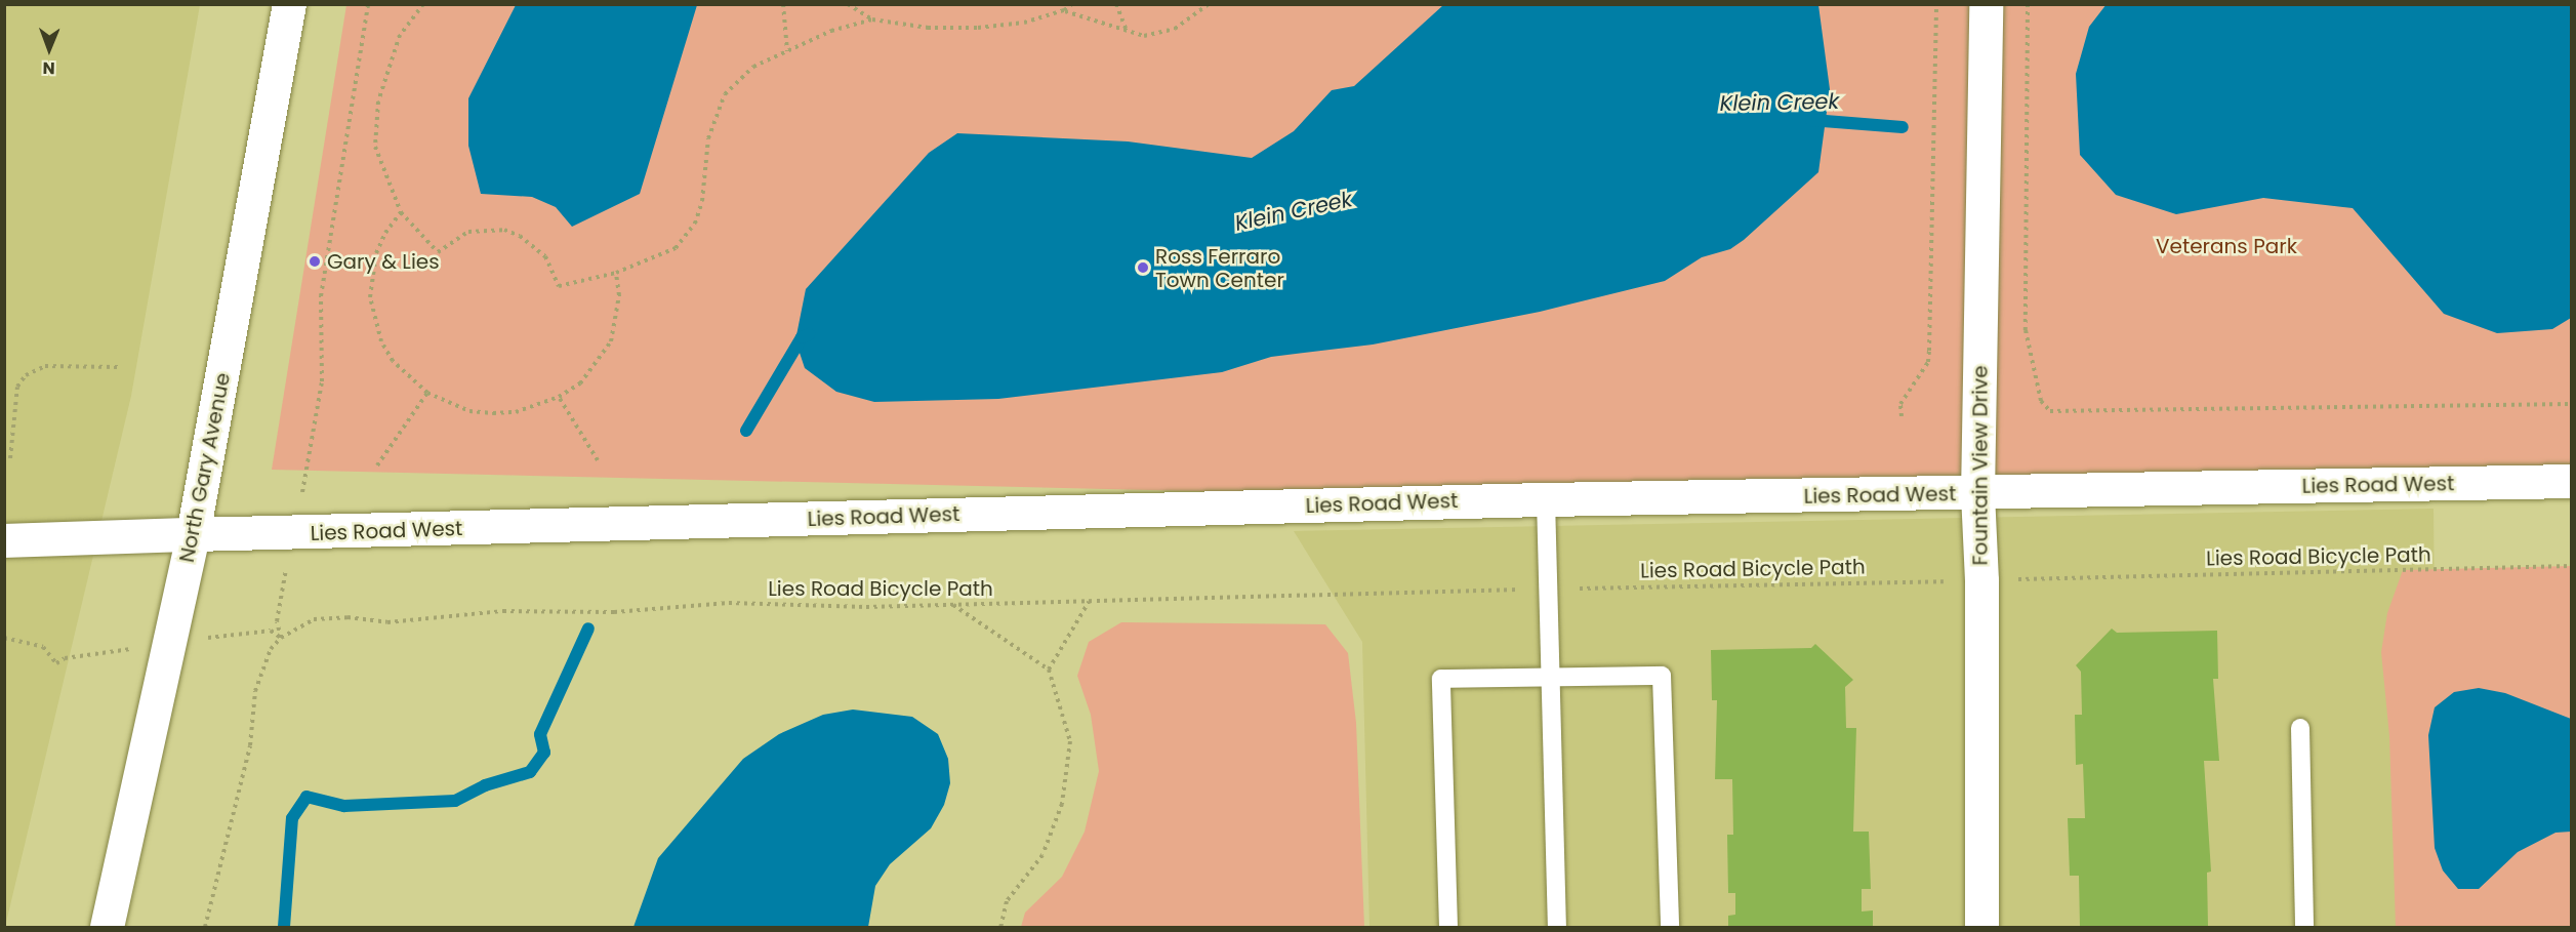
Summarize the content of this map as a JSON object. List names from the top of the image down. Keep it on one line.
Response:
{"streets":{"street":["Fountain View Drive","North Gary Avenue","Lies Road West"],"path":["Lies Road Bicycle Path"]},"crossings":[["Fountain View Drive","Lies Road West"],["North Gary Avenue","Lies Road West"]],"water":["Klein Creek"],"parks":["Veterans Park"],"places":["Gary & Lies","Ross Ferraro Town Center"],"north":"bottom"}
